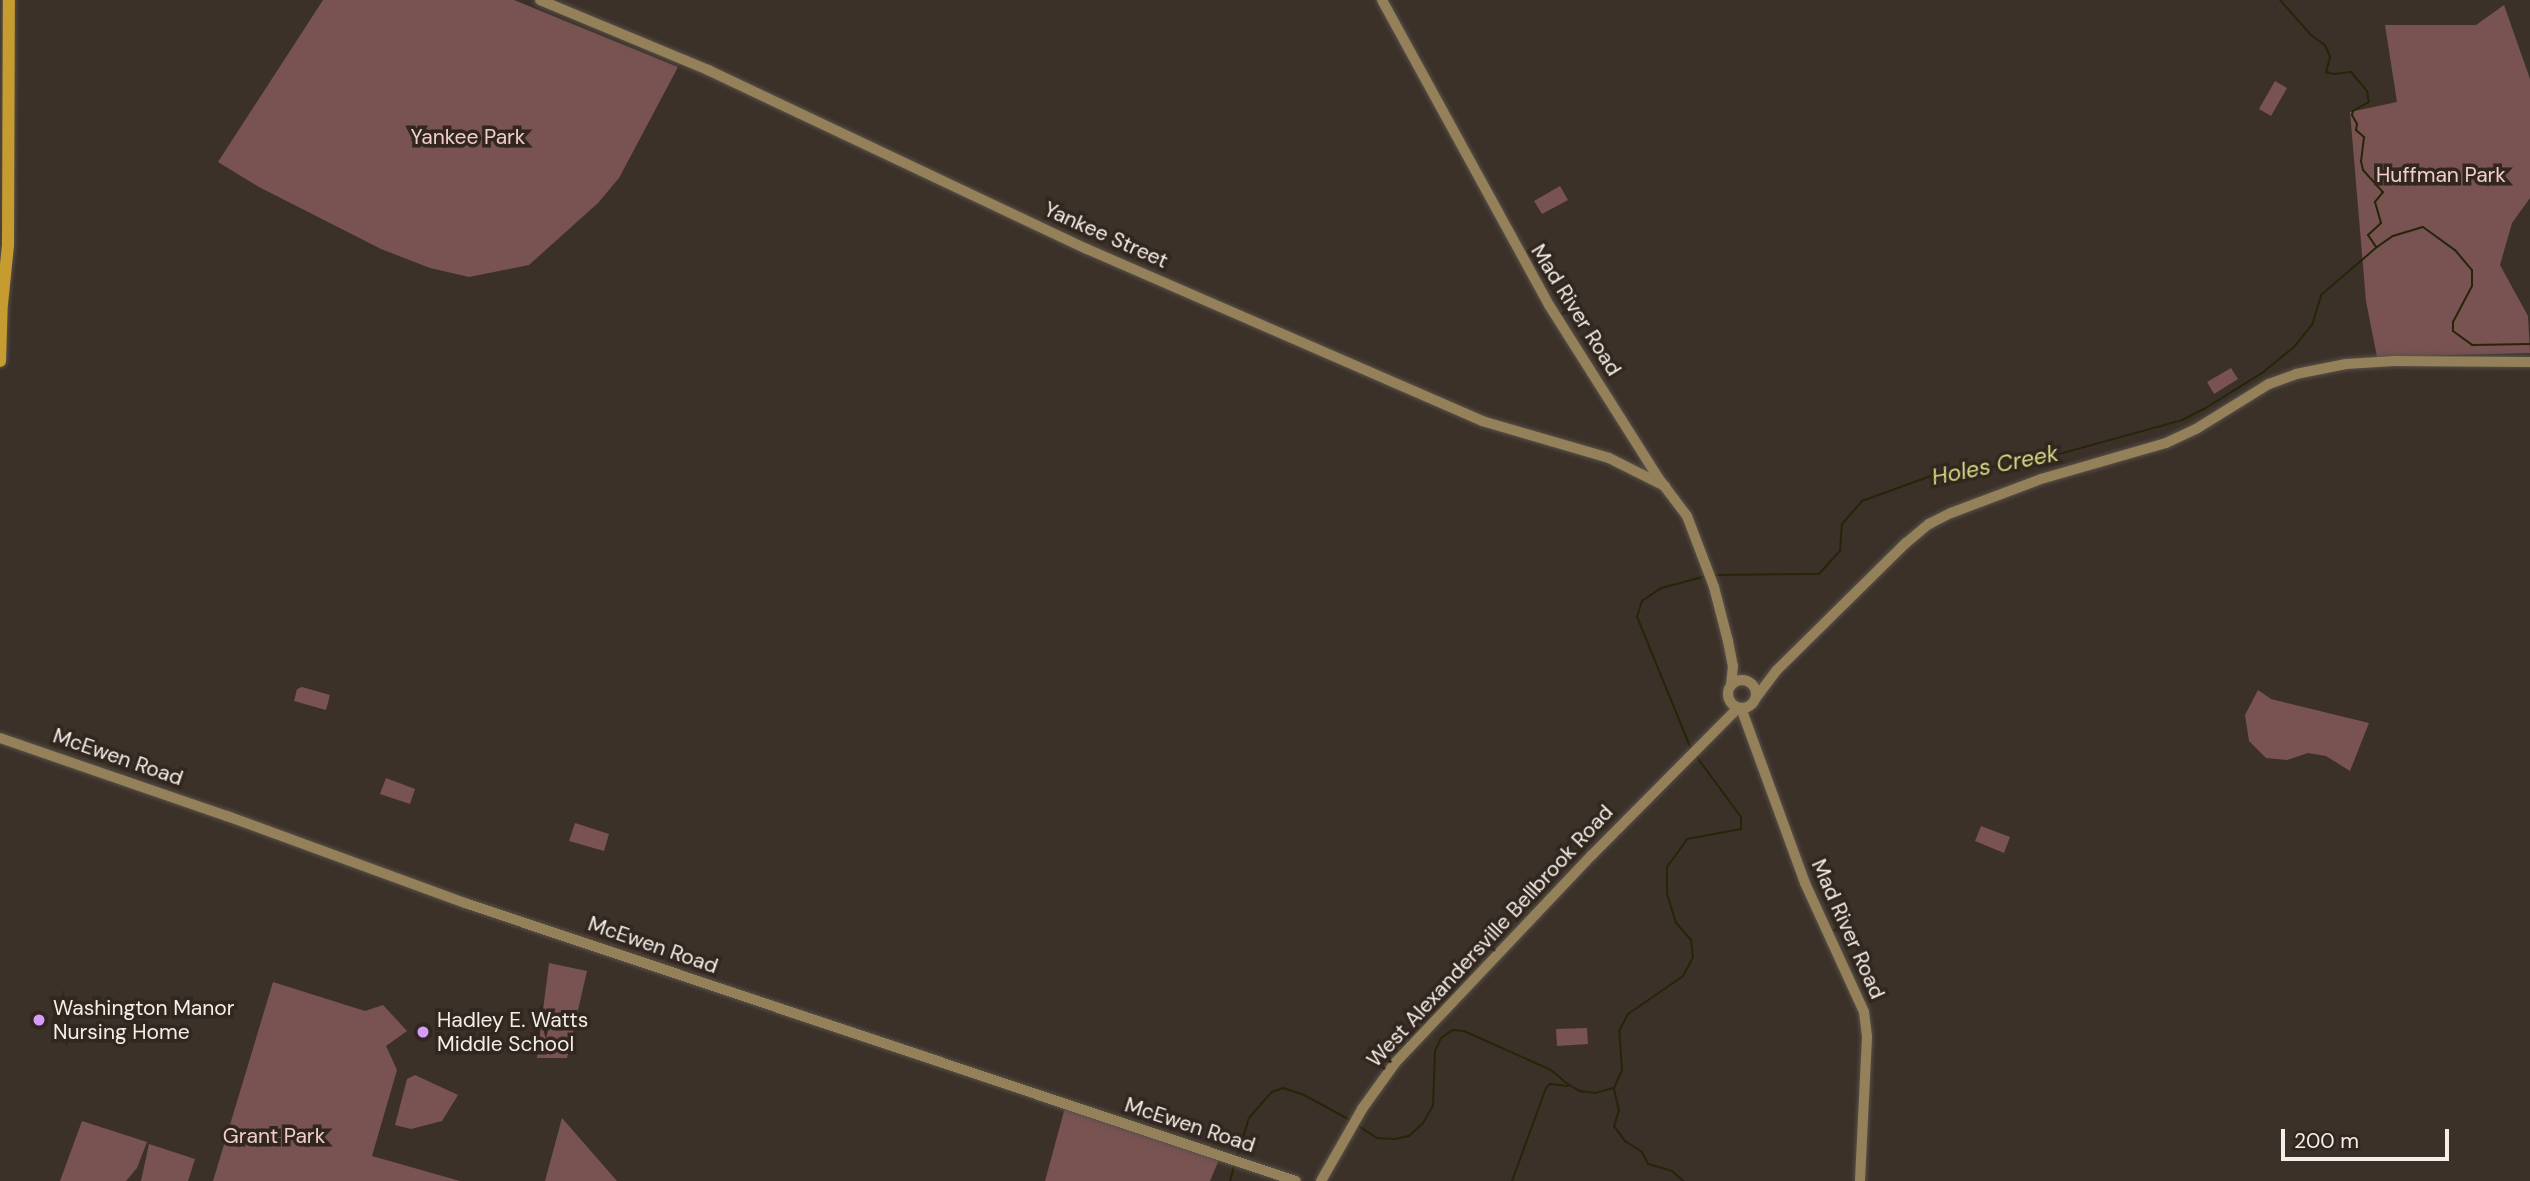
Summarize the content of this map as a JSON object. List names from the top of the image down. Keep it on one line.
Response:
{"streets":{"street":["Yankee Street","Mad River Road","McEwen Road","West Alexandersville Bellbrook Road"]},"crossings":[["Yankee Street","Mad River Road"],["Mad River Road","West Alexandersville Bellbrook Road"]],"water":["Holes Creek"],"parks":["Yankee Park","Huffman Park","Grant Park"],"places":["Washington Manor Nursing Home","Hadley E. Watts Middle School"],"scale_bar":"200 m"}
